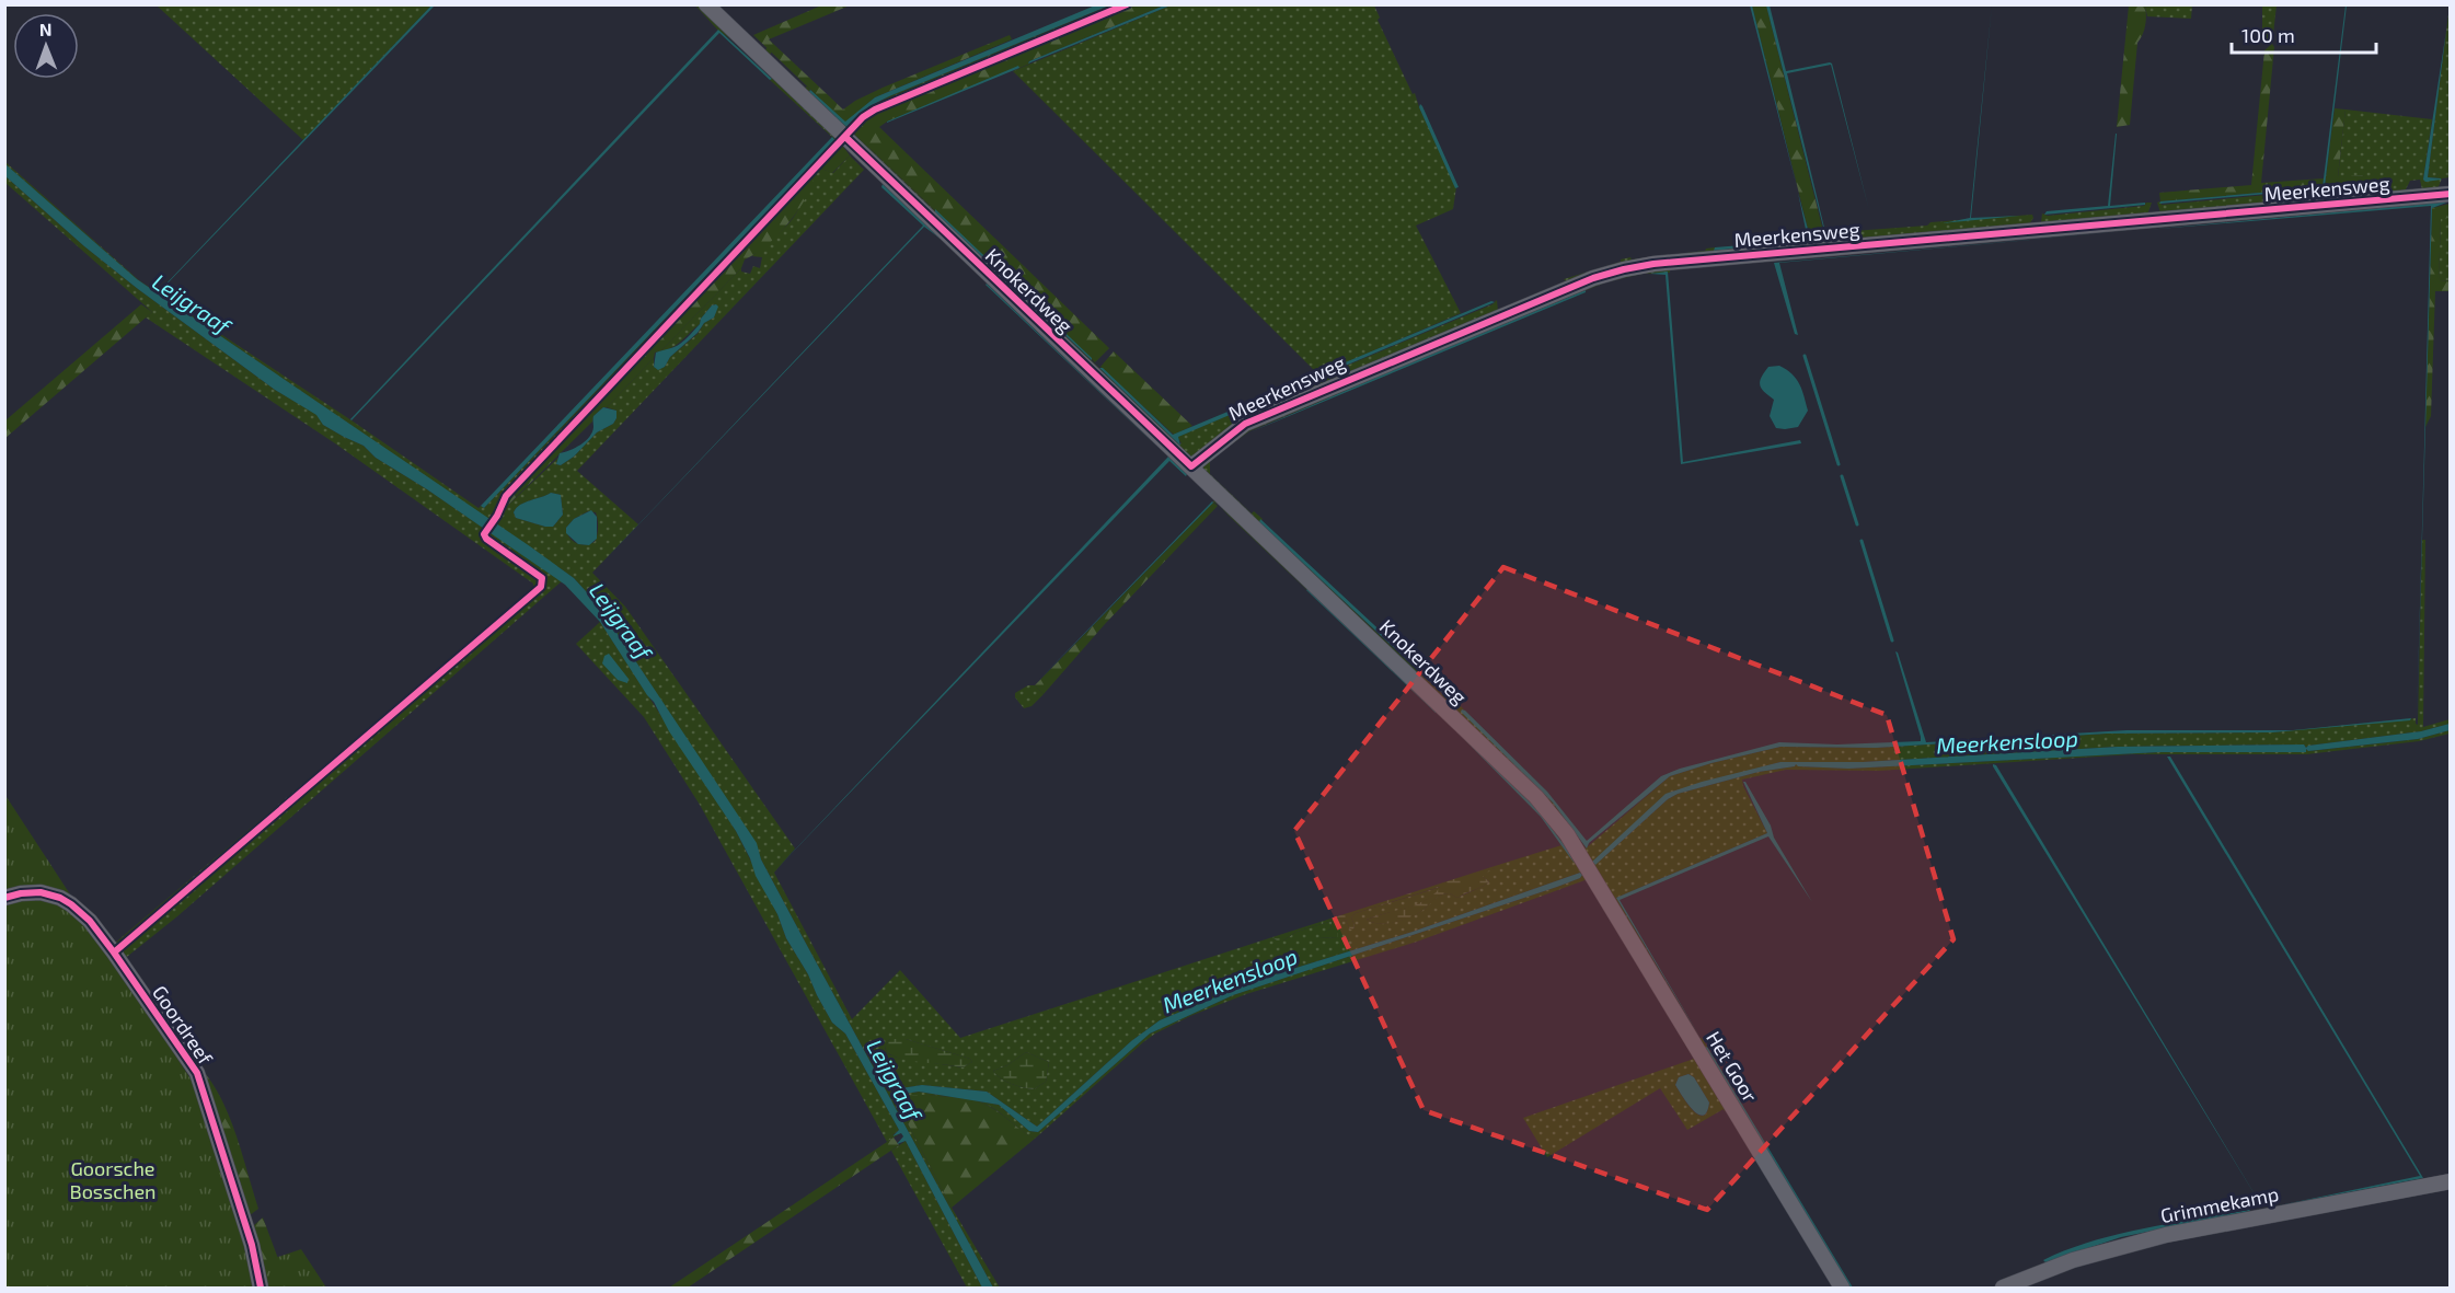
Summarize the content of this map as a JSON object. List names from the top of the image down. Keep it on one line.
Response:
{"streets":{"street":["Meerkensweg","Knokerdweg","Goordreef","Het Goor","Grimmekamp"]},"crossings":[["Meerkensweg","Knokerdweg"],["Knokerdweg","Het Goor"]],"water":["Leijgraaf","Meerkensloop"],"parks":["Goorsche Bosschen"],"scale_bar":"100 m","north":"top"}
